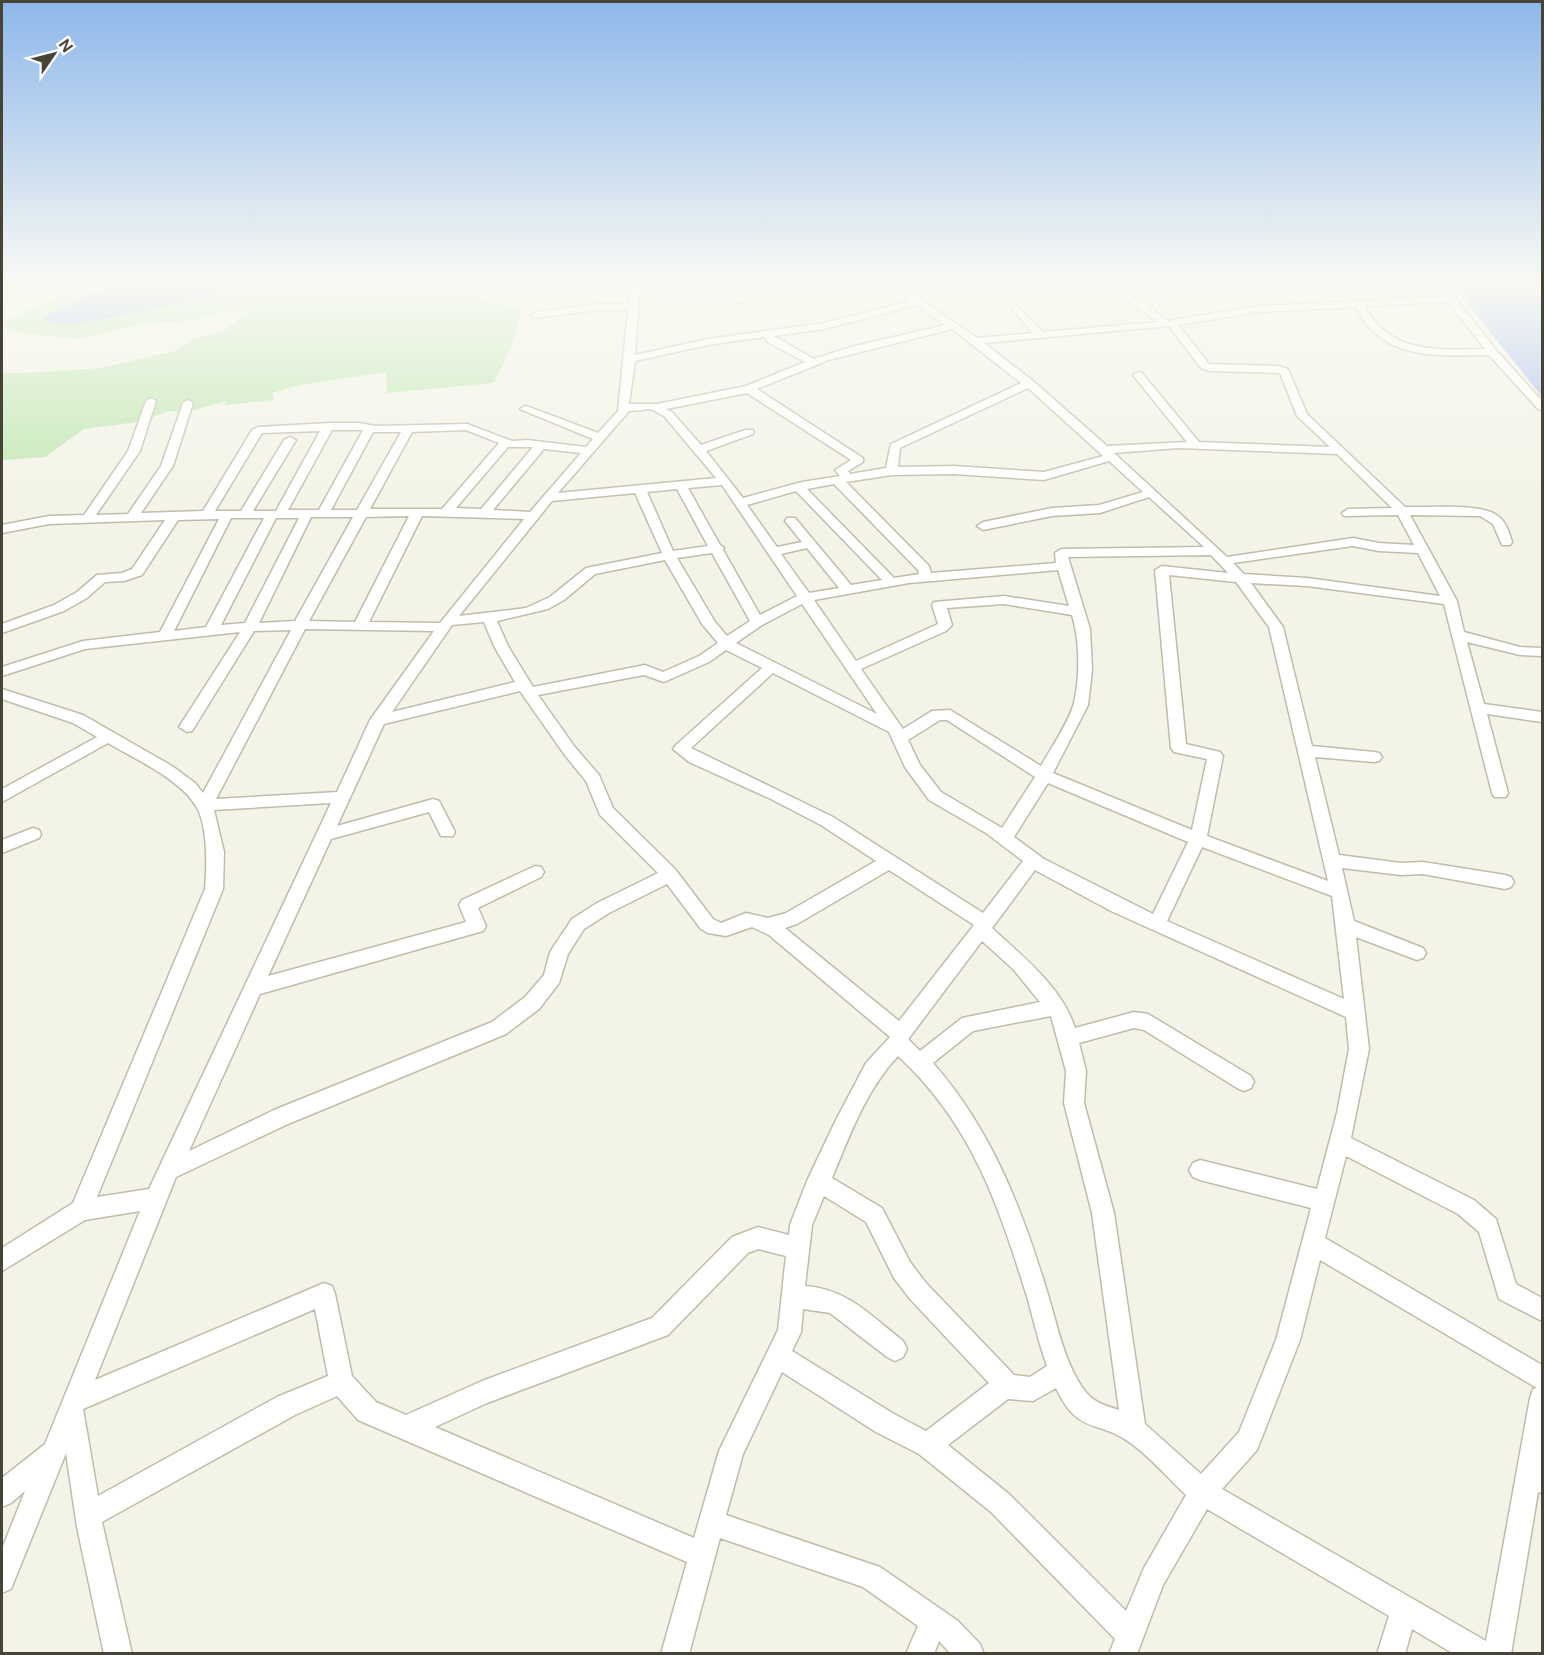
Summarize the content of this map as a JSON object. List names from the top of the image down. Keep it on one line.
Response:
{"north":"top right"}
